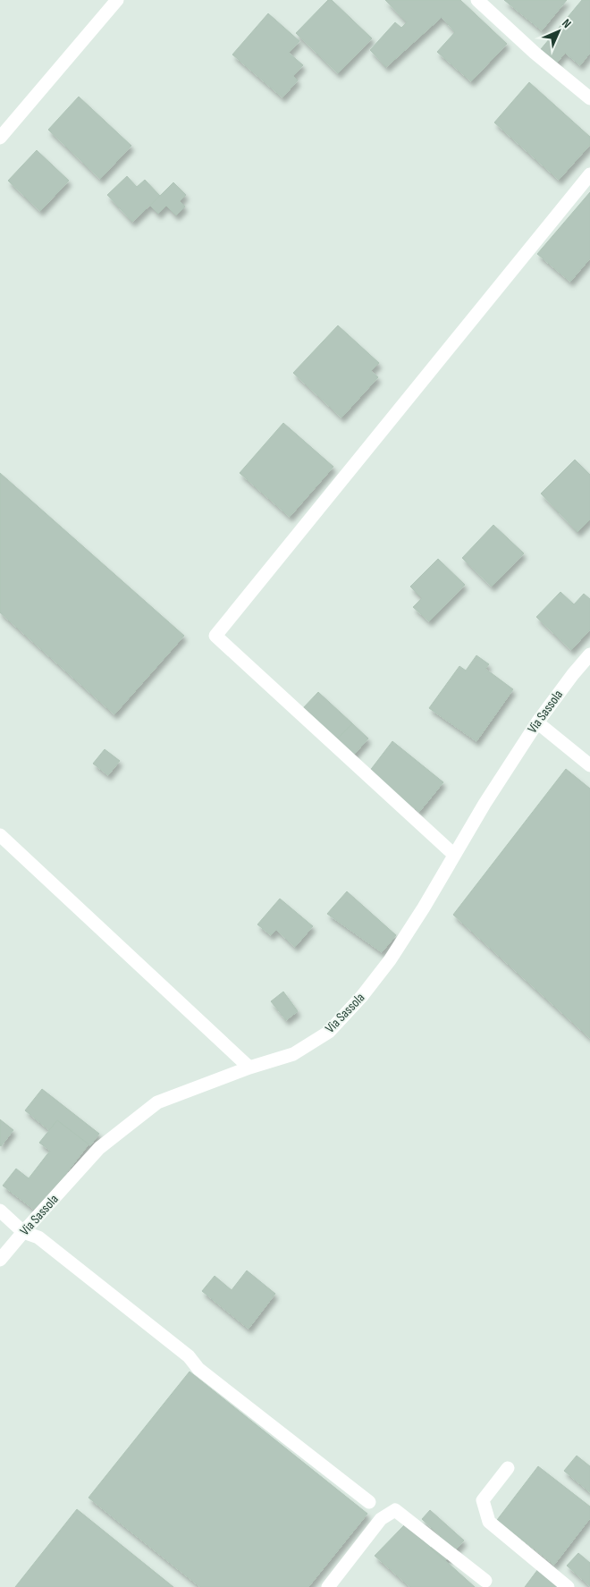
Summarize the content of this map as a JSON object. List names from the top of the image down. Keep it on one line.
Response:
{"streets":{"street":["Via Sassola"]},"north":"top right"}
